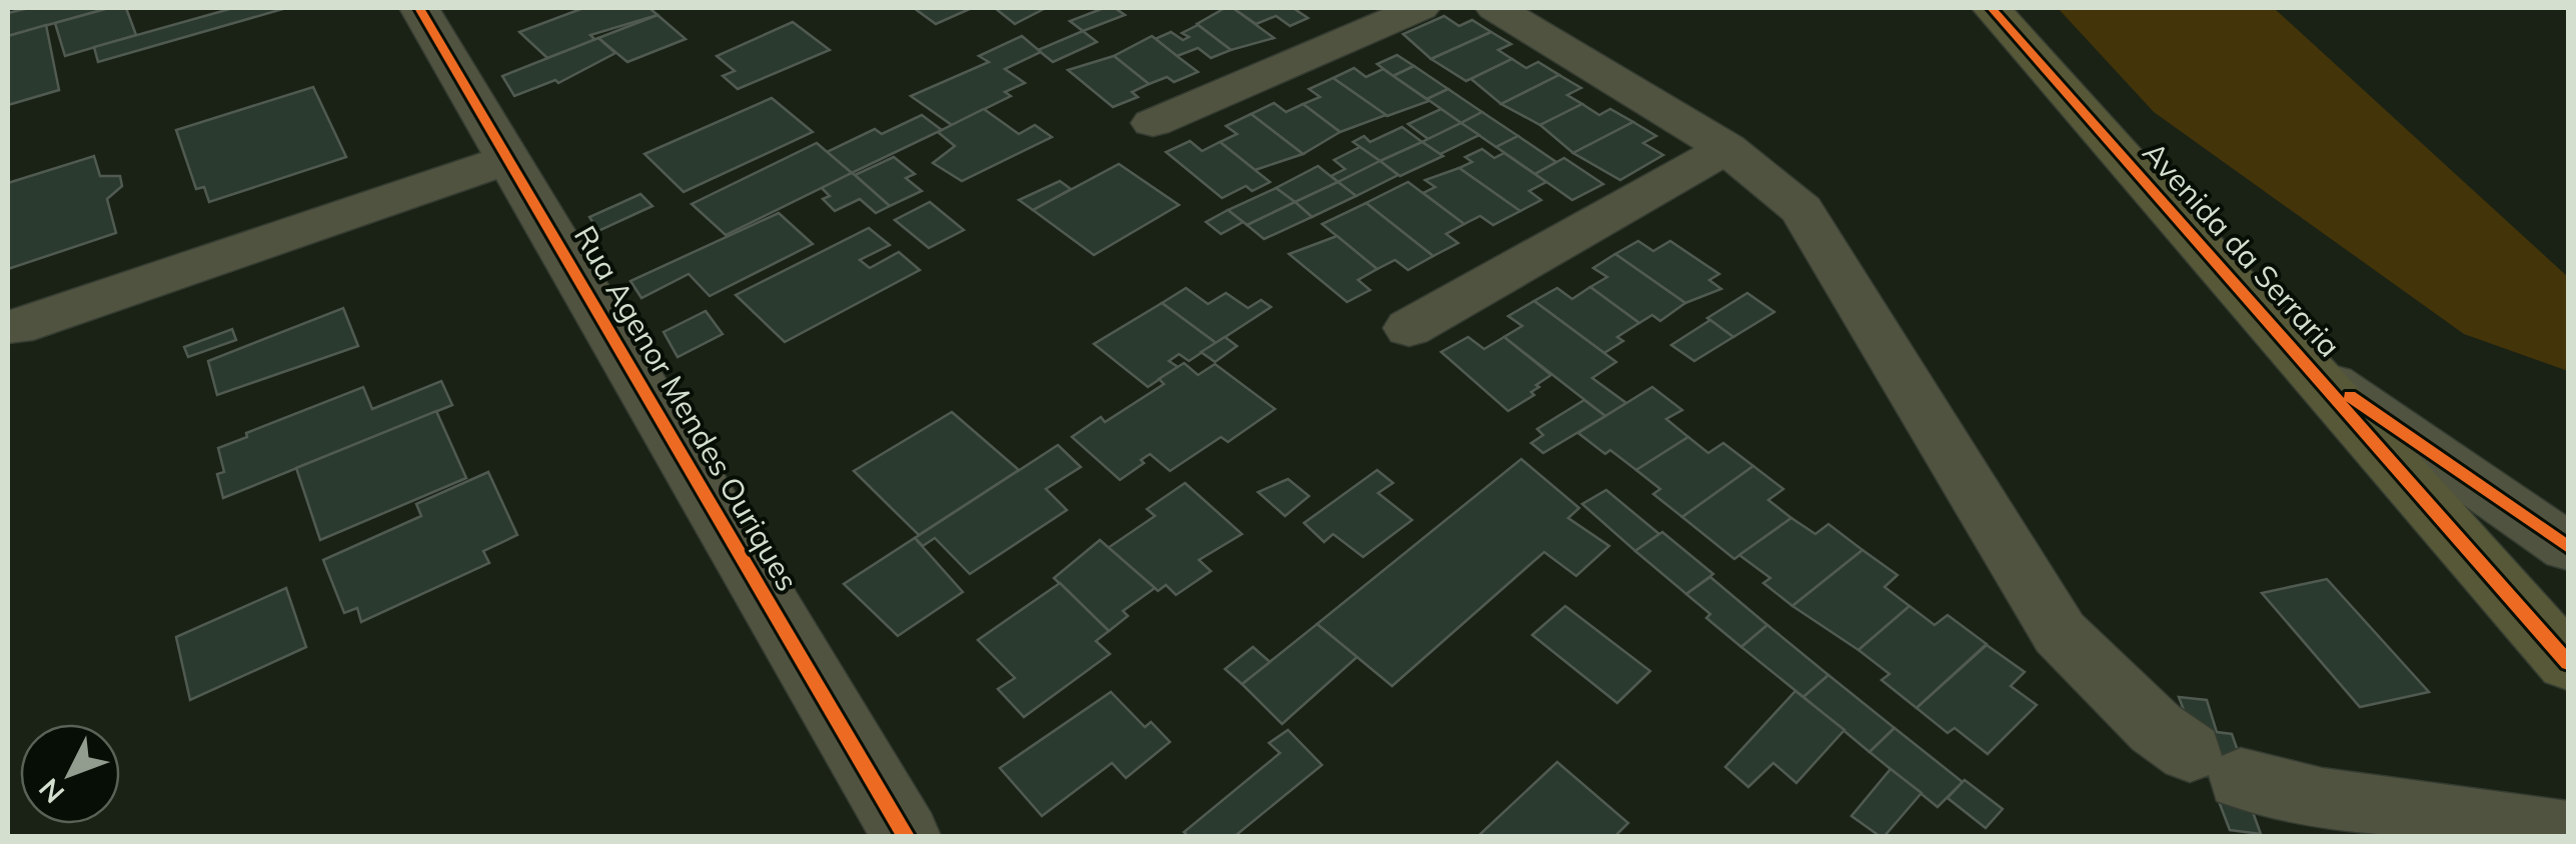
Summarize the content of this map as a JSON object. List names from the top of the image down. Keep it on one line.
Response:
{"streets":{"main road":["Avenida da Serraria"],"street":["Rua Agenor Mendes Ouriques"]},"north":"bottom left"}
